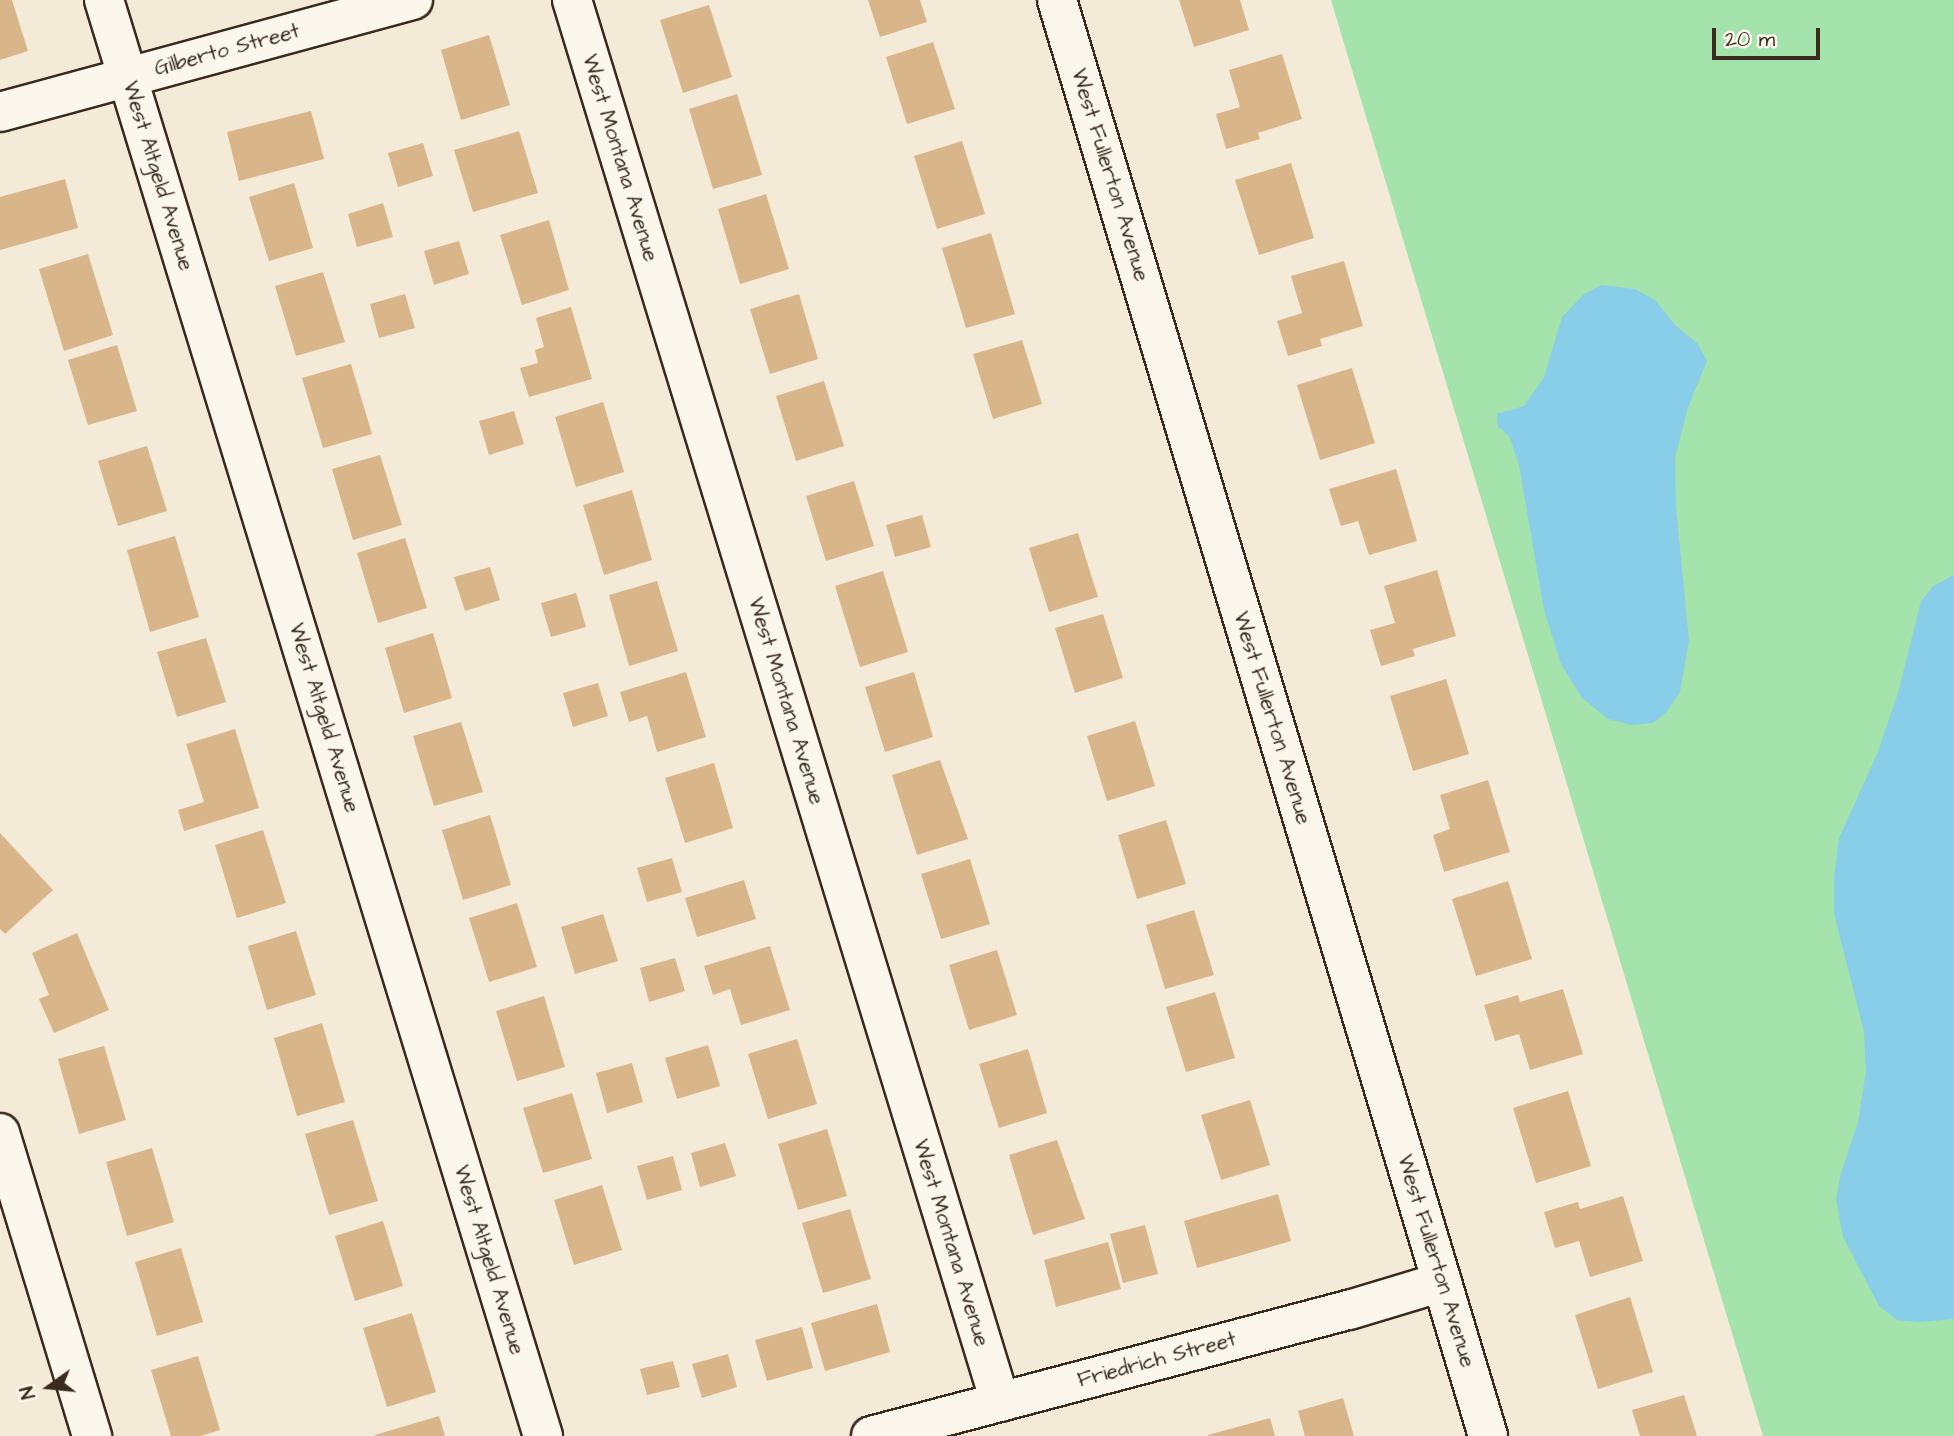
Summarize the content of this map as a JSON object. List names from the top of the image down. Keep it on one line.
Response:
{"streets":{"street":["Gilberto Street","West Montana Avenue","West Fullerton Avenue","West Altgeld Avenue","Friedrich Street"]},"crossings":[["Gilberto Street","West Altgeld Avenue"],["West Montana Avenue","Friedrich Street"],["West Fullerton Avenue","Friedrich Street"]],"scale_bar":"20 m","north":"left"}
